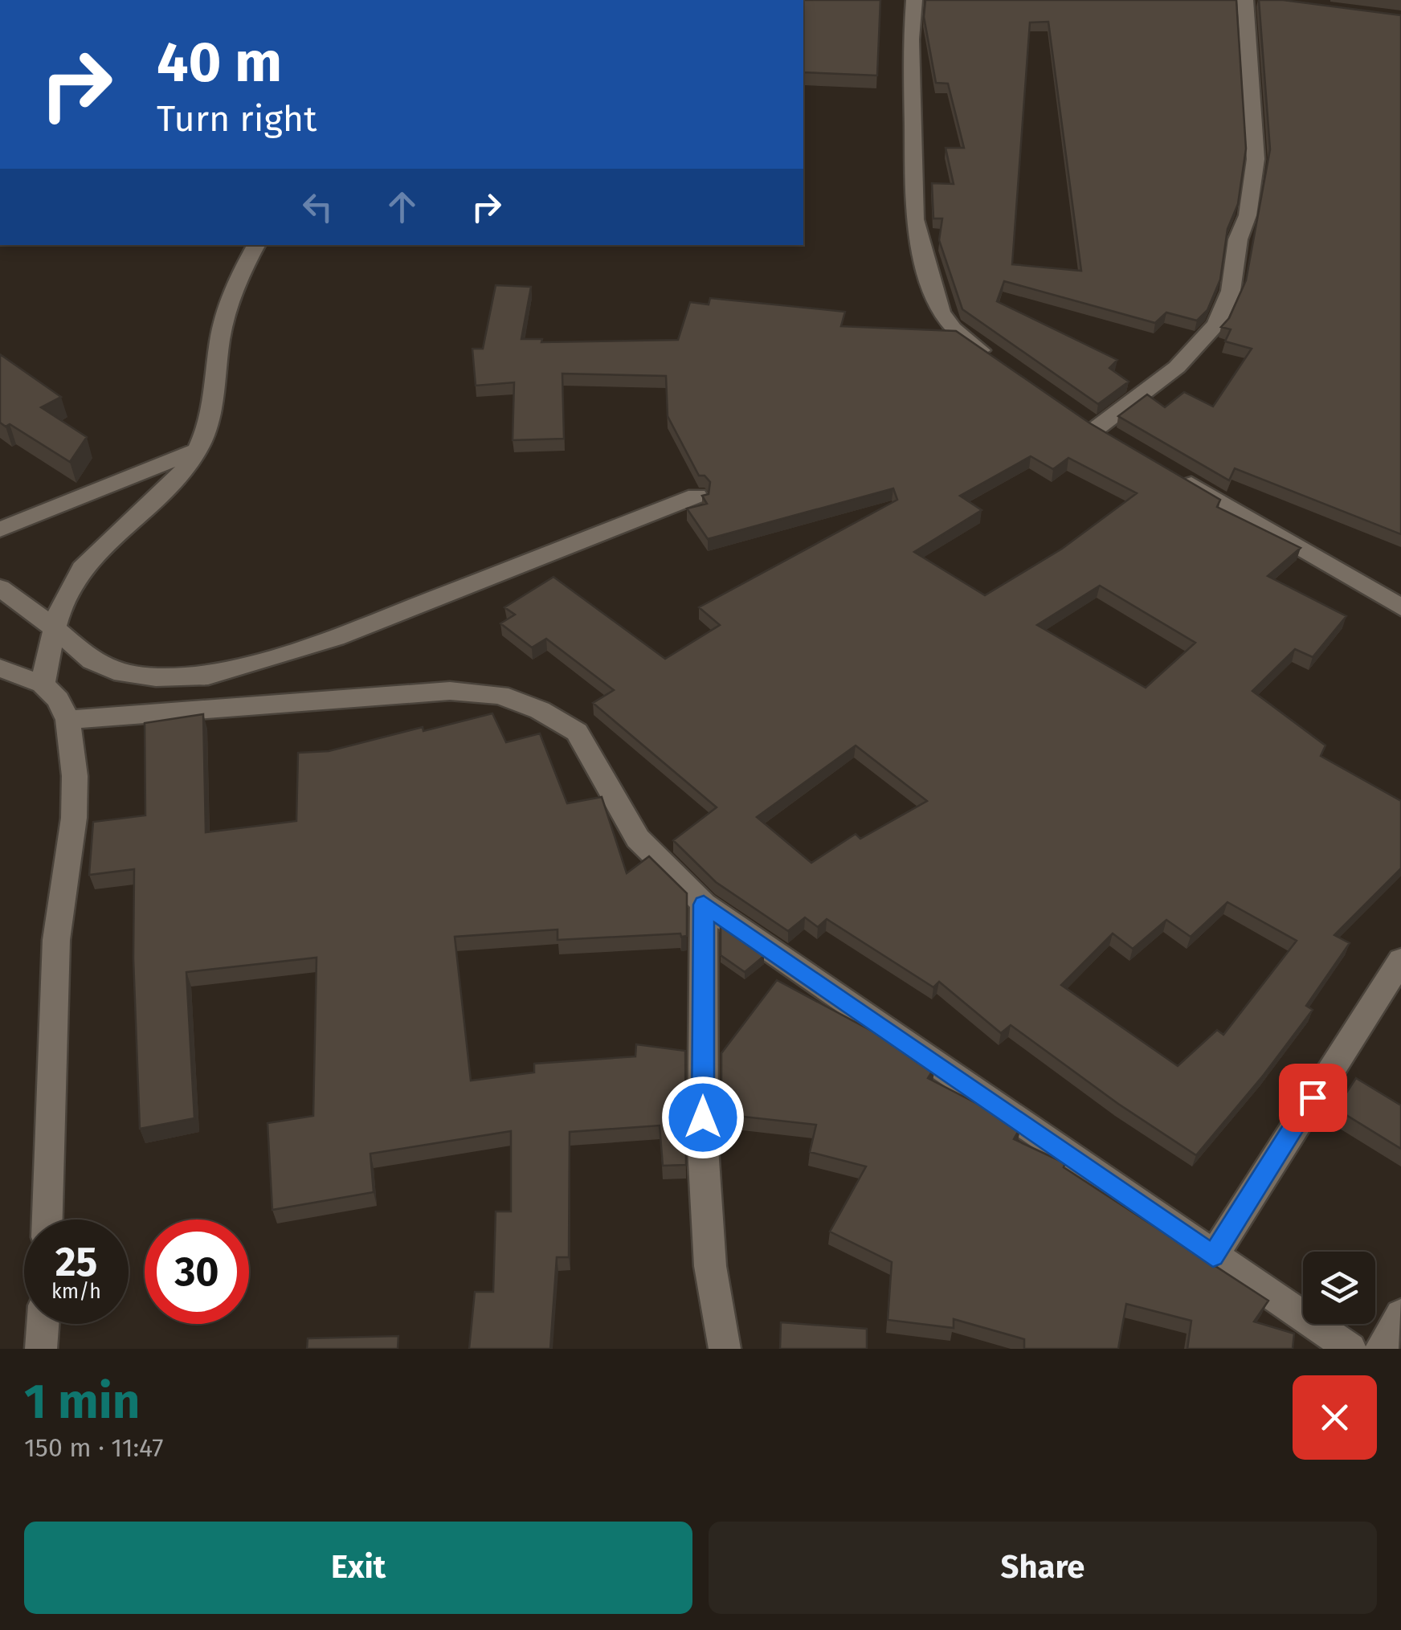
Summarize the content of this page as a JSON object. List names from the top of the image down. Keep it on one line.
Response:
{"page":{"turn":["40 m","Turn right"],"speed":"25 km/h","limit":"30","heading":["1 min","150 m · 11:47"],"buttons":["Exit","Share"]}}
